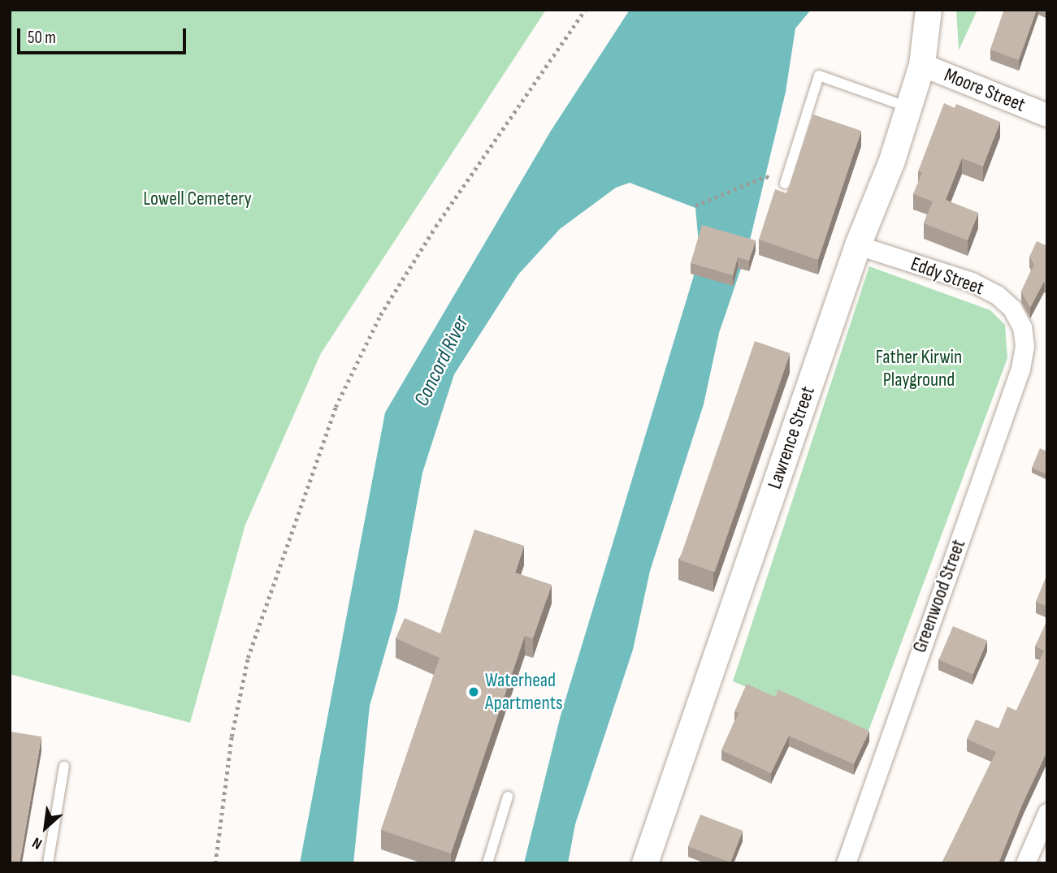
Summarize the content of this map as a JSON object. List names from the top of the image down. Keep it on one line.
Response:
{"streets":{"main road":["Lawrence Street"],"street":["Moore Street","Eddy Street","Greenwood Street"]},"crossings":[["Moore Street","Lawrence Street"],["Eddy Street","Lawrence Street"],["Eddy Street","Greenwood Street"]],"water":["Concord River"],"parks":["Lowell Cemetery","Father Kirwin Playground"],"places":["Waterhead Apartments"],"scale_bar":"50 m","north":"bottom left"}
